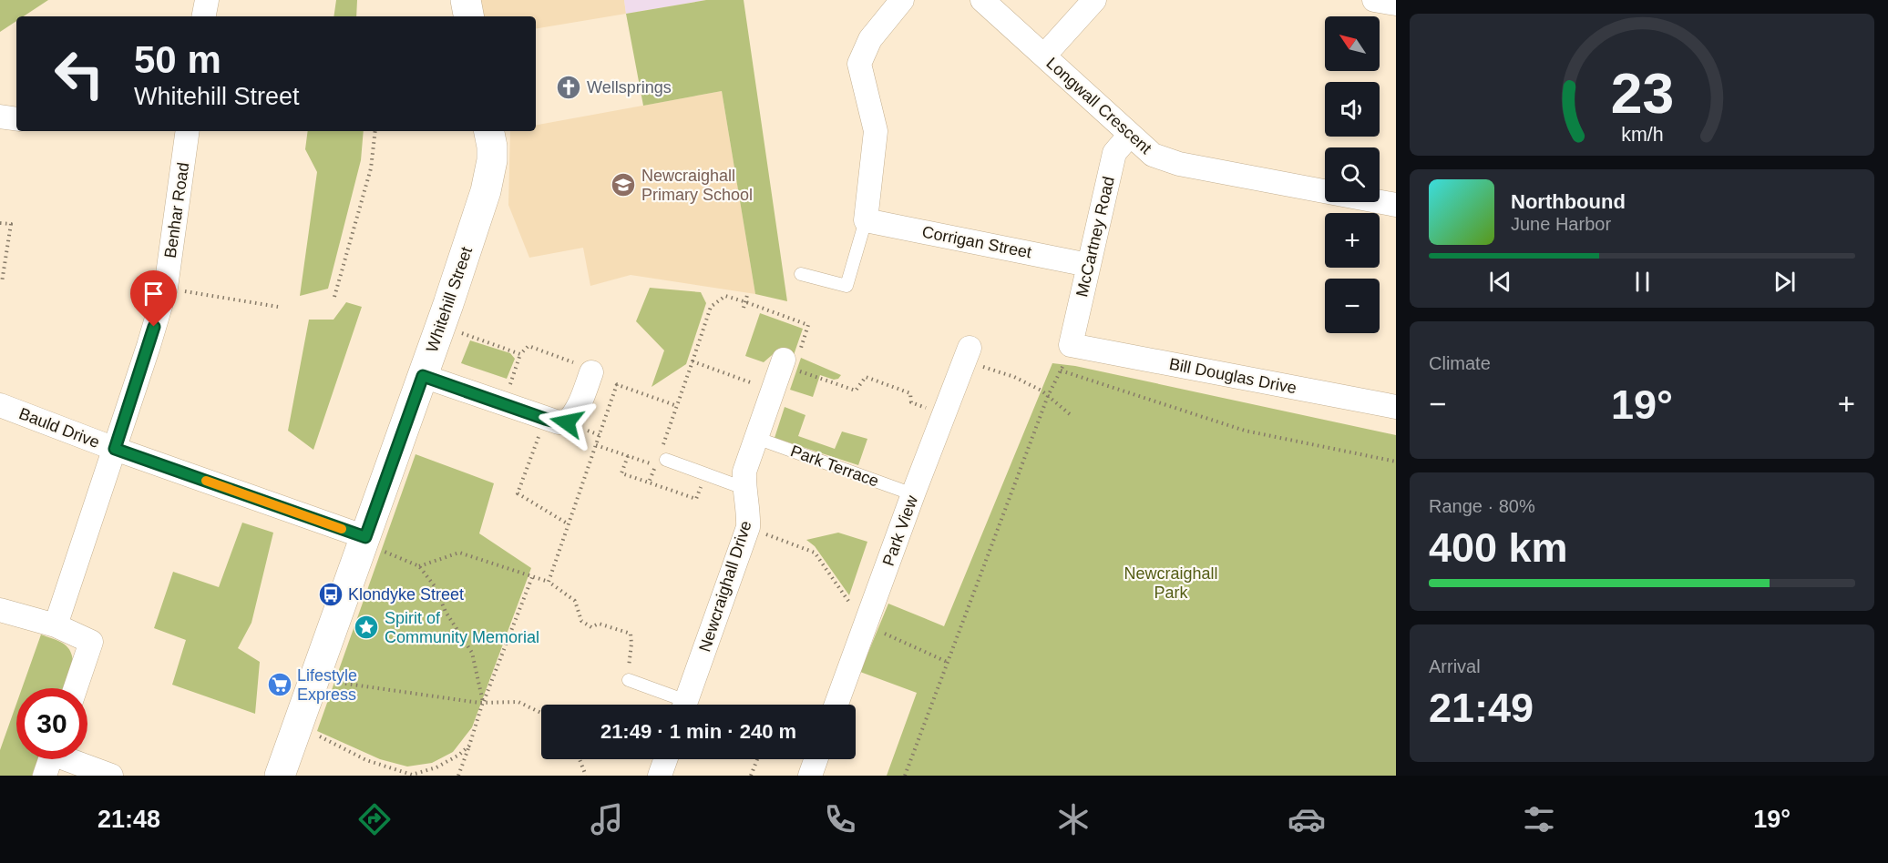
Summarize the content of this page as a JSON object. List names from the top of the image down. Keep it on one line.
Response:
{"streets":{"main road":["Whitehill Street"],"street":["Longwall Crescent","Benhar Road","McCartney Road","Corrigan Street","Bill Douglas Drive","Bauld Drive","Park View","Newcraighall Drive"],"lane":["Park Terrace"]},"crossings":[["Longwall Crescent","McCartney Road"],["Benhar Road","Bauld Drive"],["McCartney Road","Corrigan Street"],["McCartney Road","Bill Douglas Drive"],["Whitehill Street","Bauld Drive"],["Park Terrace","Park View"],["Park Terrace","Newcraighall Drive"]],"parks":["Newcraighall Park"],"places":{"church":["Wellsprings"],"school or university":["Newcraighall Primary School"],"bus stop":["Klondyke Street"],"place":["Spirit of Community Memorial"],"supermarket":["Lifestyle Express"]},"north":"top left","page":{"map_buttons":["+","−"],"turn":["50 m","Whitehill Street"],"song":["Northbound","June Harbor"],"tile":["Climate",["Range · 80%","400 km"],["Arrival","21:49"]],"heat":["−","19°","+"],"limit":"30","trip":"21:49 · 1 min · 240 m","tabs":["21:48","19°"],"gauge":["23","km/h"]}}
